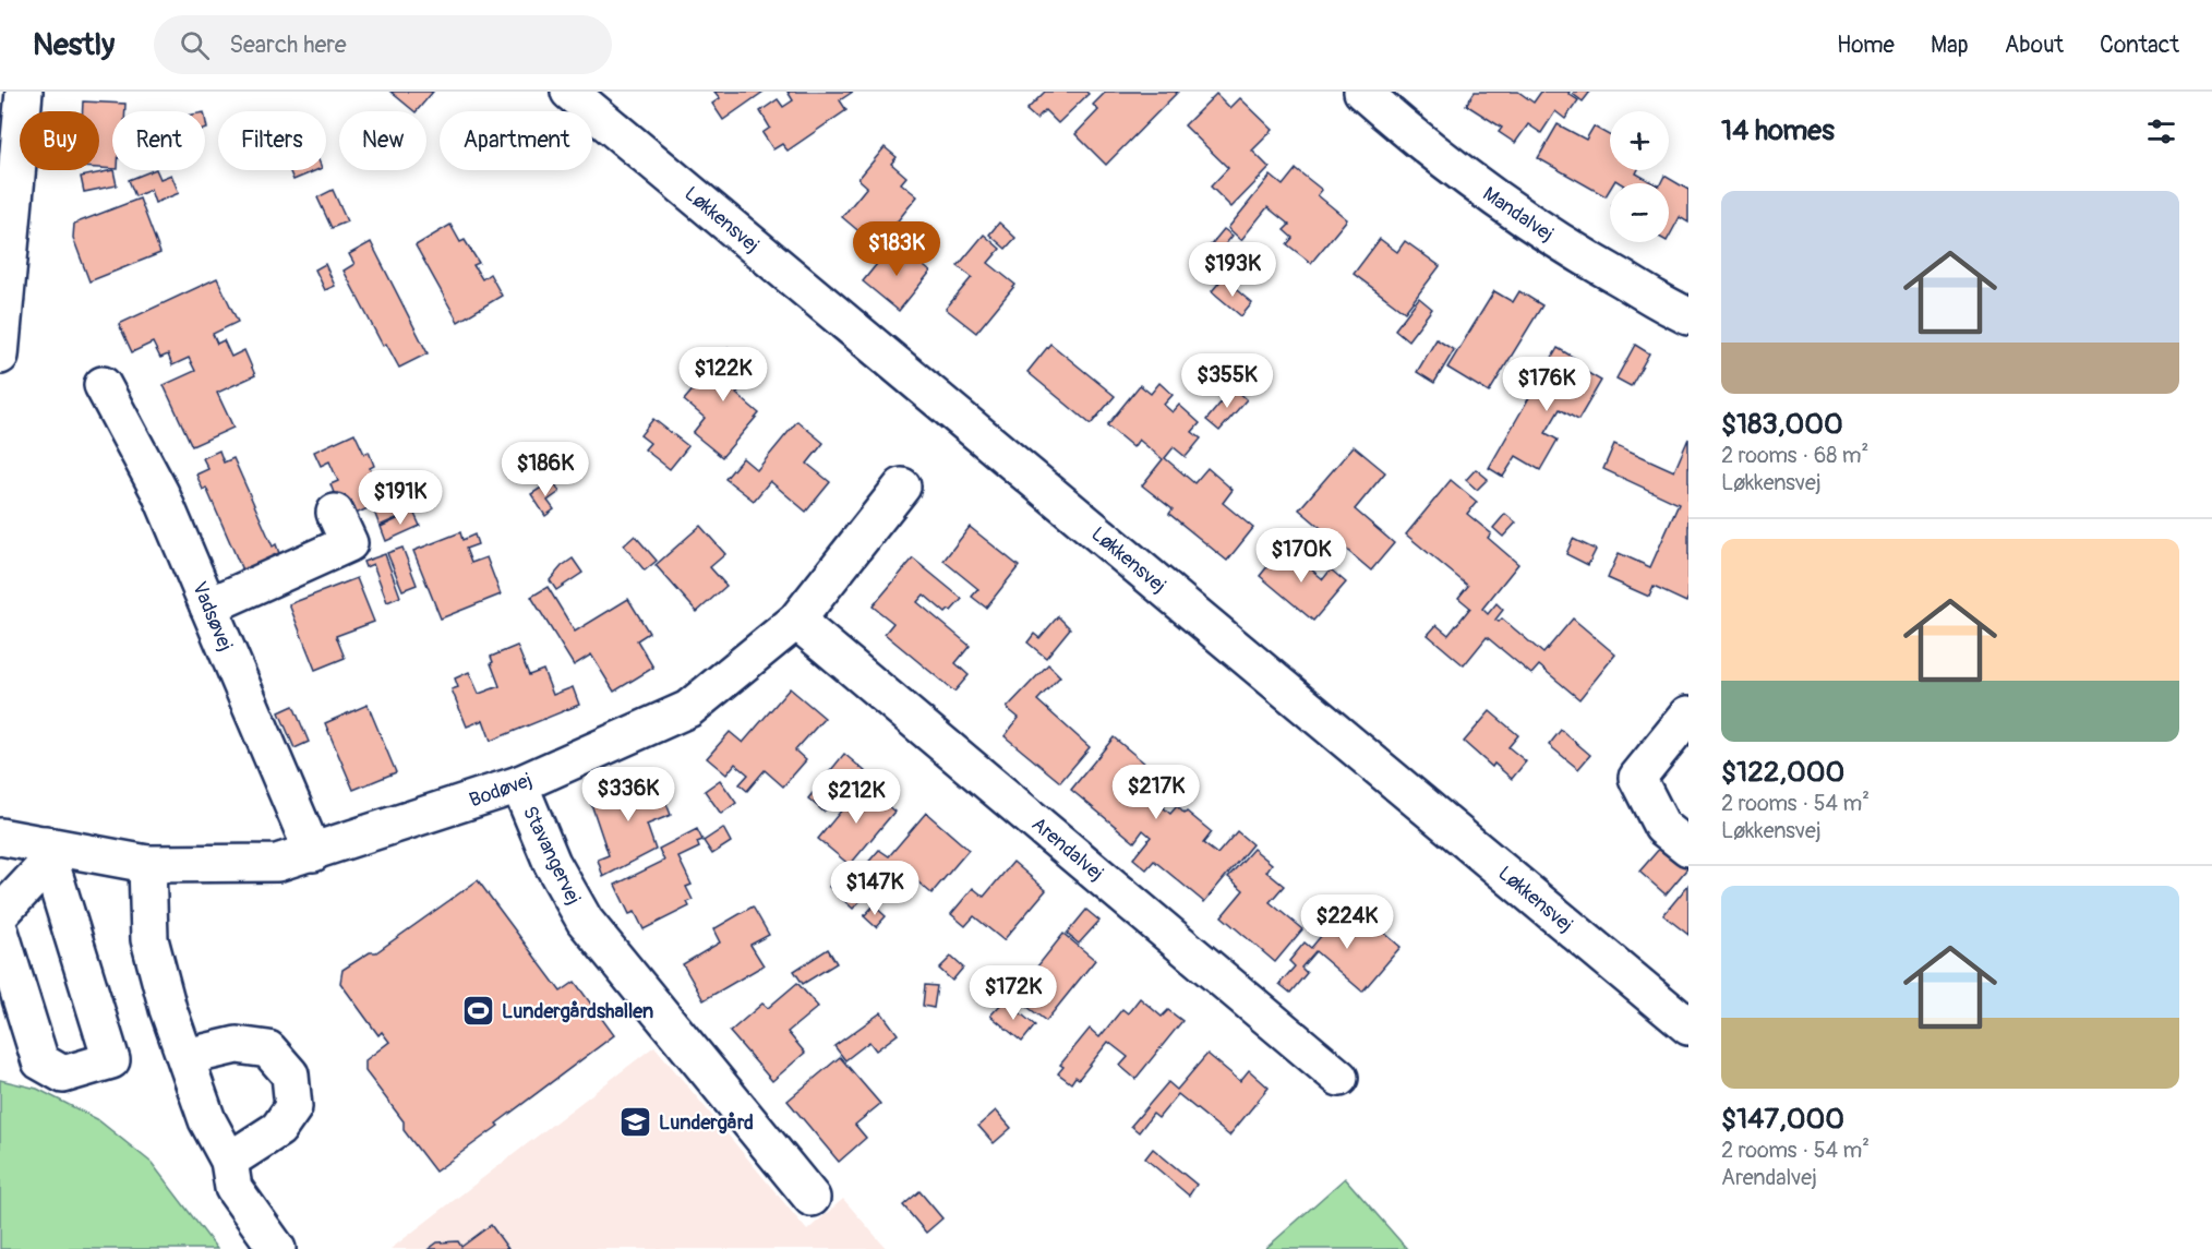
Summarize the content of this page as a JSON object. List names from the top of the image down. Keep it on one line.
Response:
{"streets":{"street":["Mandalvej","Løkkensvej","Vadsøvej","Bodøvej","Arendalvej","Stavangervej"]},"crossings":[["Vadsøvej","Bodøvej"],["Bodøvej","Arendalvej"],["Bodøvej","Stavangervej"]],"places":{"sports":["Lundergårdshallen"],"school or university":["Lundergård"]},"page":{"header":"Nestly","search":"Search here","nav":["Home","Map","About","Contact"],"heading":"14 homes","map_buttons":["+","−"],"chip":["Buy","Rent","Filters","New","Apartment"],"list":[{"name":"$183,000","note":"2 rooms · 68 m² · Løkkensvej"},{"name":"$122,000","note":"2 rooms · 54 m² · Løkkensvej"},{"name":"$147,000","note":"2 rooms · 54 m² · Arendalvej"}],"price":["$183K","$193K","$122K","$355K","$176K","$186K","$191K","$170K","$217K","$336K","$212K","$147K","$224K","$172K"]}}
